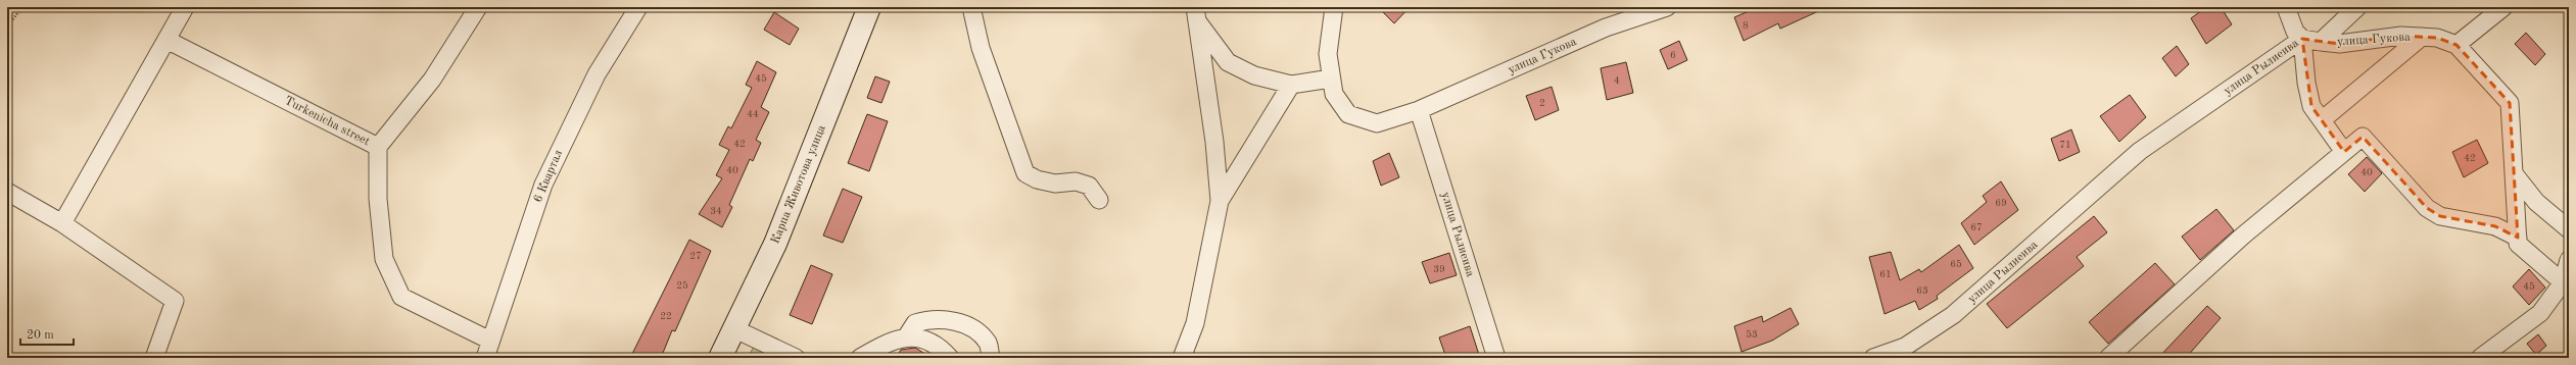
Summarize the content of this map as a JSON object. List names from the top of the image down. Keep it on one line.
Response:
{"streets":{"main road":["Карпа Животова улица"],"street":["улица Гукова","улица Рылиеива","Turkenicha street","6 Квартал"]},"crossings":[["улица Гукова","улица Рылиеива"]],"house_numbers":["8","6","45","4","2","44","42","71","42","40","40","69","34","67","27","65","39","61","25","45","63","22","53"],"scale_bar":"20 m"}
